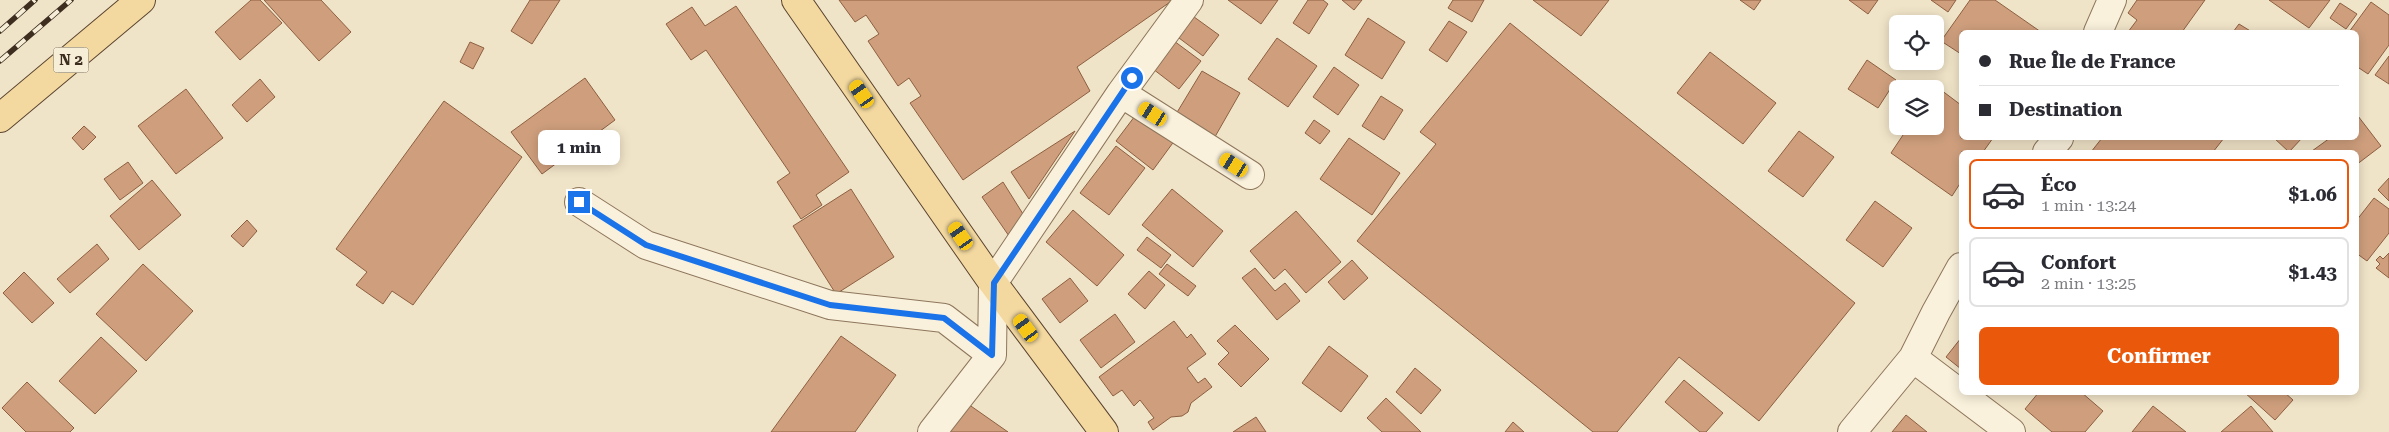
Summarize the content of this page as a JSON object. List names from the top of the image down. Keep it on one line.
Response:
{"streets":{"main road":["N 2"]},"page":{"banner":["Rue Île de France","Destination"],"bubble":"1 min","list":[{"name":"Éco","note":"1 min · 13:24","value":"$1.06"},{"name":"Confort","note":"2 min · 13:25","value":"$1.43"}],"buttons":"Confirmer"}}
